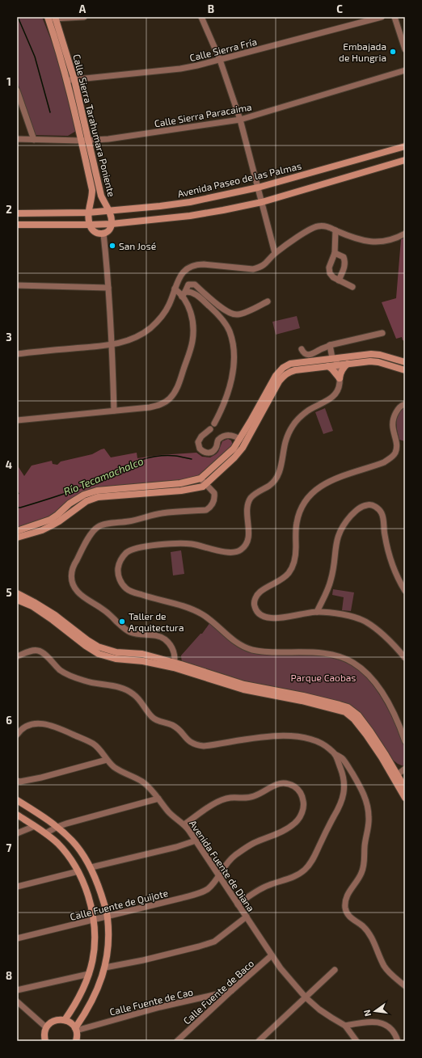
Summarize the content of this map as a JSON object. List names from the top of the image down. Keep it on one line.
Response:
{"streets":{"street":["Calle Sierra Fría","Calle Sierra Paracaima","Calle Sierra Tarahumara Poniente","Avenida Paseo de las Palmas","Avenida Fuente de Diana","Calle Fuente de Quijote","Calle Fuente de Baco","Calle Fuente de Cao"]},"crossings":[["Calle Sierra Fría","Calle Sierra Tarahumara Poniente"],["Calle Sierra Paracaima","Calle Sierra Tarahumara Poniente"],["Calle Sierra Tarahumara Poniente","Avenida Paseo de las Palmas"],["Avenida Fuente de Diana","Calle Fuente de Quijote"],["Avenida Fuente de Diana","Calle Fuente de Baco"],["Calle Fuente de Baco","Calle Fuente de Cao"]],"water":["Río Tecamachalco"],"parks":["Parque Caobas"],"places":["Embajada de Hungria","San José","Taller de Arquitectura"],"north":"left","grid":{"columns":["A","B","C"],"rows":["1","2","3","4","5","6","7","8"]}}
